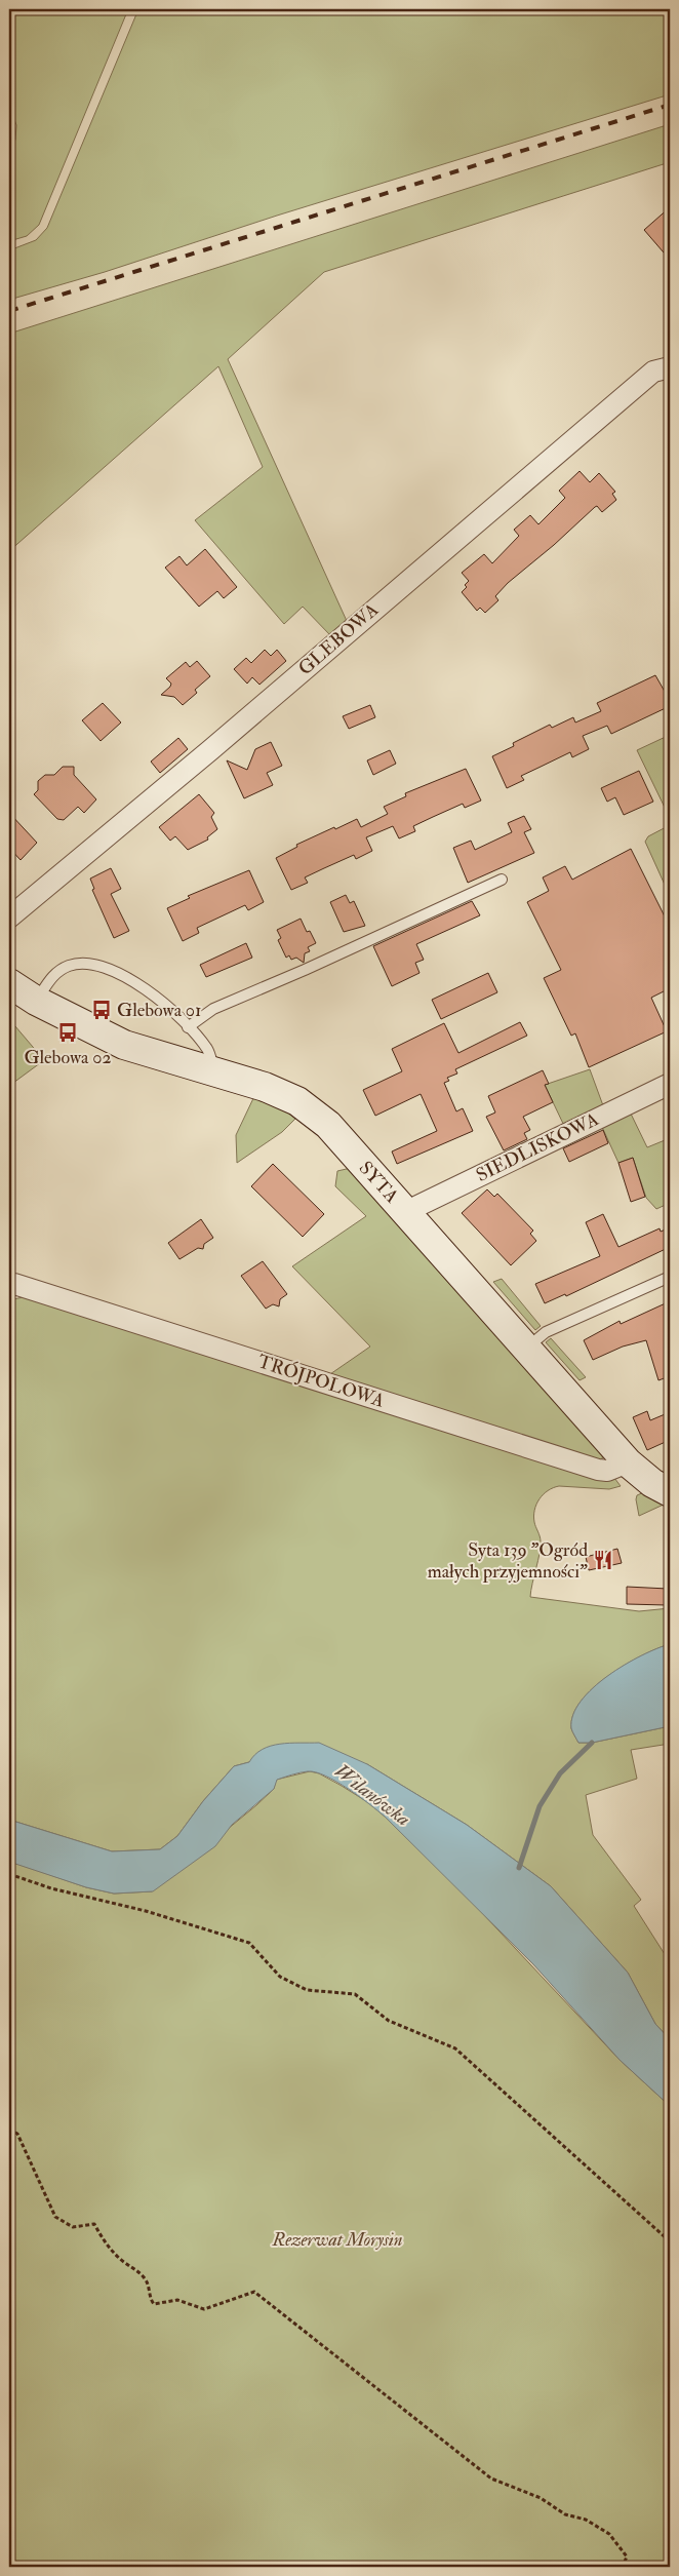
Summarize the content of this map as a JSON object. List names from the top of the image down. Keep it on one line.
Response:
{"streets":{"street":["GLEBOWA","SIEDLISKOWA","SYTA","TRÓJPOLOWA"]},"crossings":[["SIEDLISKOWA","SYTA"],["SYTA","TRÓJPOLOWA"]],"water":["Wilanówka"],"parks":["Rezerwat Morysin"],"places":{"bus stop":["Glebowa 01","Glebowa 02"],"restaurant":["Syta 139 \"Ogród małych przyjemności\""]}}
